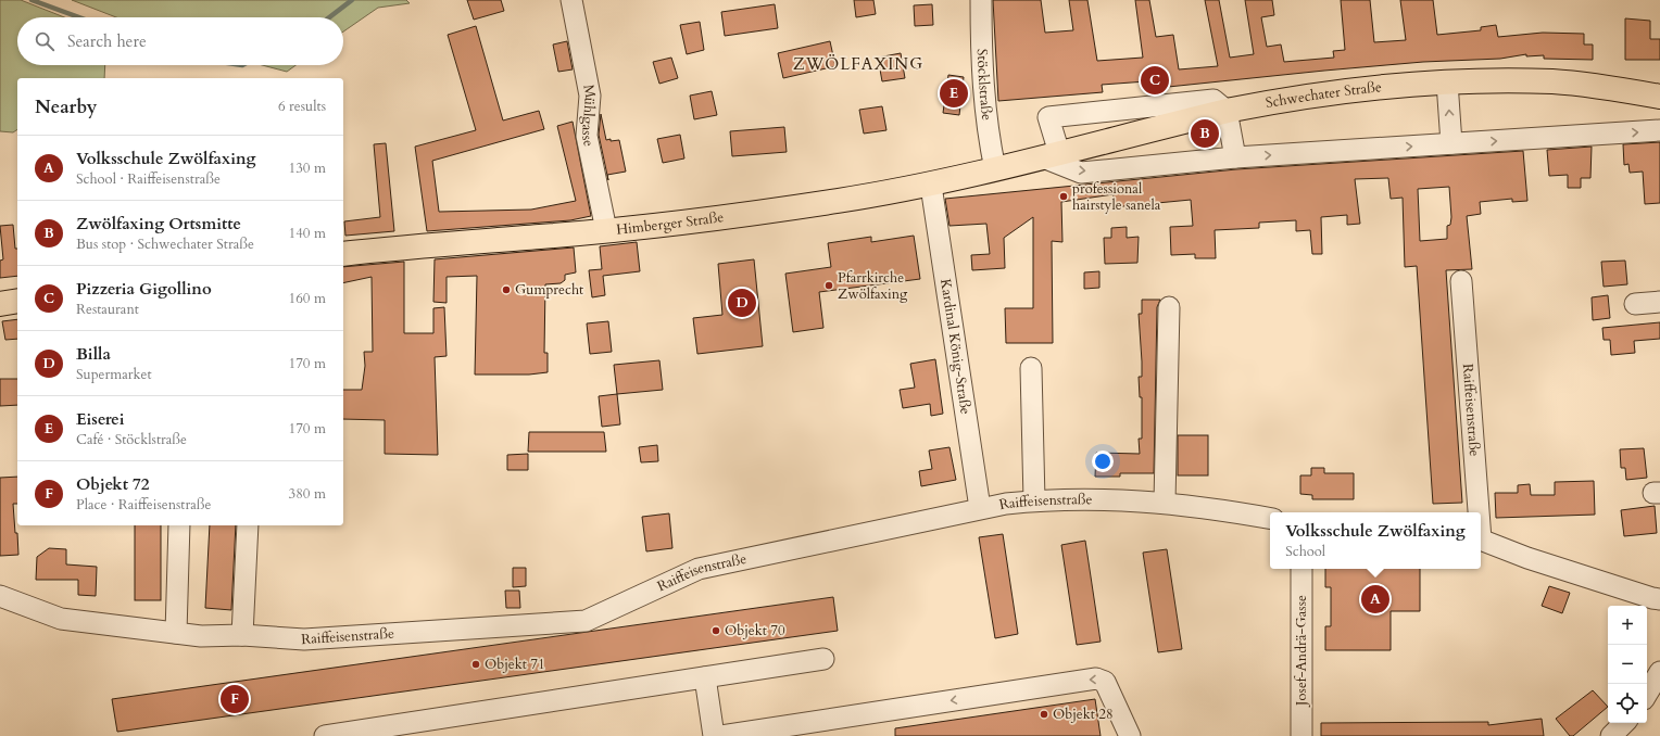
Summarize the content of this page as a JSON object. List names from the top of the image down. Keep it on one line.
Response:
{"streets":{"main road":["Schwechater Straße","Himberger Straße"],"street":["Stöcklstraße","Mühlgasse","Kardinal König-Straße","Raiffeisenstraße","Josef-Andrä-Gasse"]},"crossings":[["Stöcklstraße","Schwechater Straße"],["Stöcklstraße","Himberger Straße"],["Schwechater Straße","Himberger Straße"],["Mühlgasse","Himberger Straße"],["Himberger Straße","Kardinal König-Straße"],["Kardinal König-Straße","Raiffeisenstraße"]],"districts":["ZWÖLFAXING"],"places":["professional hairstyle sanela","Pfarrkirche Zwölfaxing","Gumprecht","Objekt 70","Objekt 71","Objekt 28"],"page":{"search":"Search here","pins":["C","E","B","D","A","F"],"heading":["Nearby","6 results"],"list":[{"mark":"A","name":"Volksschule Zwölfaxing","note":"School · Raiffeisenstraße","value":"130 m"},{"mark":"B","name":"Zwölfaxing Ortsmitte","note":"Bus stop · Schwechater Straße","value":"140 m"},{"mark":"C","name":"Pizzeria Gigollino","note":"Restaurant","value":"160 m"},{"mark":"D","name":"Billa","note":"Supermarket","value":"170 m"},{"mark":"E","name":"Eiserei","note":"Café · Stöcklstraße","value":"170 m"},{"mark":"F","name":"Objekt 72","note":"Place · Raiffeisenstraße","value":"380 m"}],"popup":["Volksschule Zwölfaxing","School"],"map_buttons":["+","−"]}}
